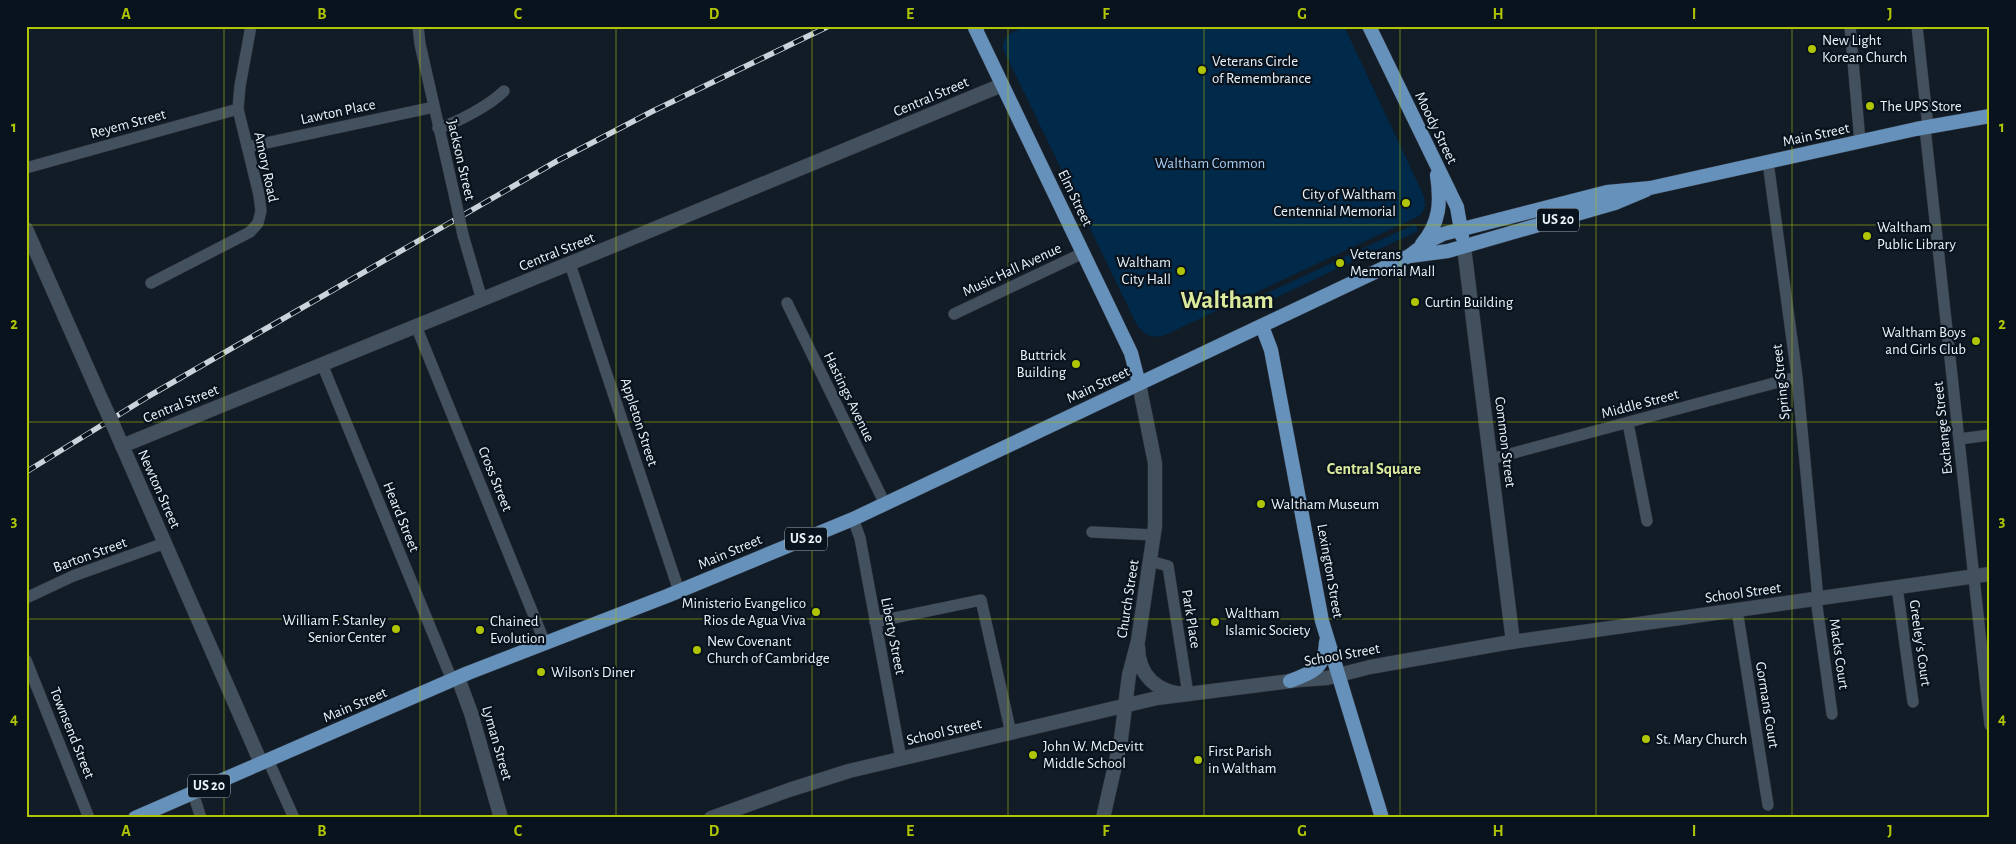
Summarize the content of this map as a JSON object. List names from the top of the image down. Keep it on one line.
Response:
{"streets":{"main road":["Moody Street","Main Street","Elm Street","US 20","Lexington Street"],"street":["Central Street","Lawton Place","Reyem Street","Jackson Street","Amory Road","Music Hall Avenue","Spring Street","Hastings Avenue","Middle Street","Appleton Street","Exchange Street","Common Street","Cross Street","Newton Street","Heard Street","Barton Street","School Street","Church Street","Park Place","Liberty Street","Greeley's Court","Macks Court","Gormans Court","Townsend Street","Lyman Street"]},"crossings":[["Central Street","Jackson Street"],["Central Street","Elm Street"],["Central Street","Appleton Street"],["Central Street","Cross Street"],["Central Street","Newton Street"],["Central Street","Heard Street"],["Lawton Place","Jackson Street"],["Lawton Place","Amory Road"],["Reyem Street","Amory Road"],["Moody Street","Main Street"],["Moody Street","Common Street"],["Main Street","Elm Street"],["Main Street","Spring Street"],["Main Street","Hastings Avenue"],["Main Street","Appleton Street"],["Main Street","Exchange Street"],["Main Street","Common Street"],["Main Street","Cross Street"],["Main Street","Newton Street"],["Main Street","Heard Street"],["Main Street","Lexington Street"],["Main Street","Church Street"],["Main Street","Liberty Street"],["Main Street","Lyman Street"],["Elm Street","Music Hall Avenue"],["Elm Street","Church Street"],["Spring Street","Middle Street"],["Spring Street","School Street"],["Spring Street","Macks Court"],["Middle Street","Common Street"],["Exchange Street","School Street"],["Common Street","School Street"],["Newton Street","Barton Street"],["Heard Street","Lyman Street"],["Lexington Street","School Street"],["School Street","Church Street"],["School Street","Park Place"],["School Street","Liberty Street"],["School Street","Greeley's Court"],["School Street","Macks Court"],["School Street","Gormans Court"],["Church Street","Park Place"]],"districts":["Waltham","Central Square"],"parks":["Waltham Common"],"places":["New Light Korean Church","Veterans Circle of Remembrance","The UPS Store","City of Waltham Centennial Memorial","Waltham Public Library","Veterans Memorial Mall","Waltham City Hall","Curtin Building","Waltham Boys and Girls Club","Buttrick Building","Waltham Museum","Ministerio Evangelico Rios de Agua Viva","Waltham Islamic Society","William F. Stanley Senior Center","Chained Evolution","New Covenant Church of Cambridge","Wilson's Diner","St. Mary Church","John W. McDevitt Middle School","First Parish in Waltham"],"grid":{"columns":["A","B","C","D","E","F","G","H","I","J"],"rows":["1","2","3","4"]}}
